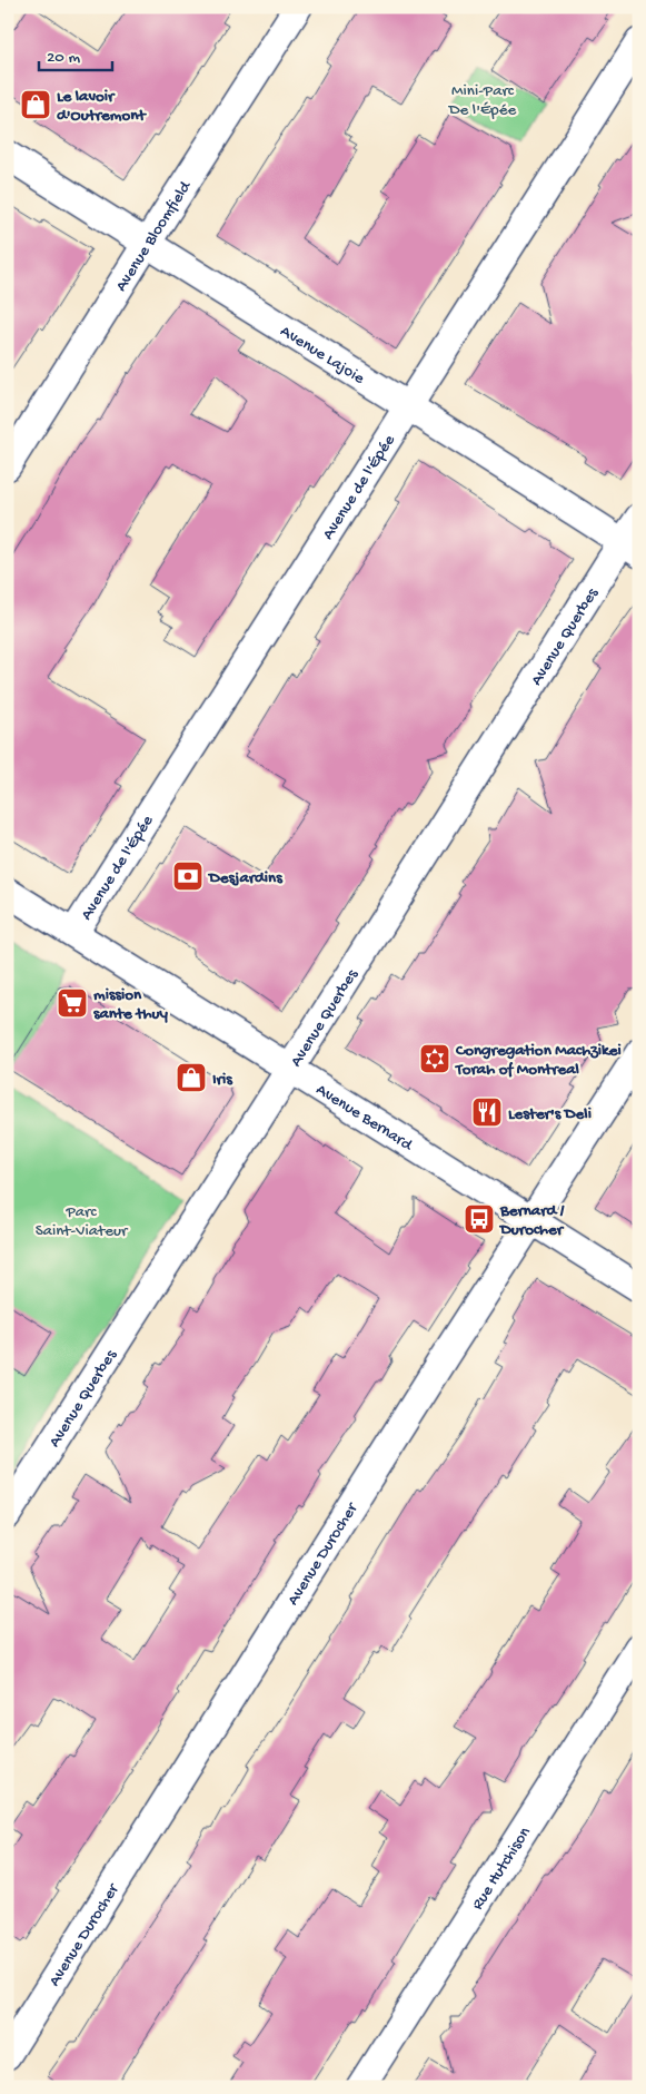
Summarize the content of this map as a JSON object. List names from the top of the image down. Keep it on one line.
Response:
{"streets":{"street":["Avenue Bloomfield","Avenue Lajoie","Avenue de l'Épée","Avenue Querbes","Avenue Bernard","Avenue Durocher","Rue Hutchison"]},"crossings":[["Avenue Bloomfield","Avenue Lajoie"],["Avenue Lajoie","Avenue de l'Épée"],["Avenue Lajoie","Avenue Querbes"],["Avenue de l'Épée","Avenue Bernard"],["Avenue Querbes","Avenue Bernard"],["Avenue Bernard","Avenue Durocher"]],"parks":["Mini-Parc De l'Épée","Parc Saint-Viateur"],"places":{"shop":["Le lavoir d'Outremont","Iris"],"bank":["Desjardins"],"supermarket":["mission sante thuy"],"synagogue":["Congregation Machzikei Torah of Montreal"],"restaurant":["Lester's Deli"],"bus stop":["Bernard / Durocher"]},"scale_bar":"20 m"}
